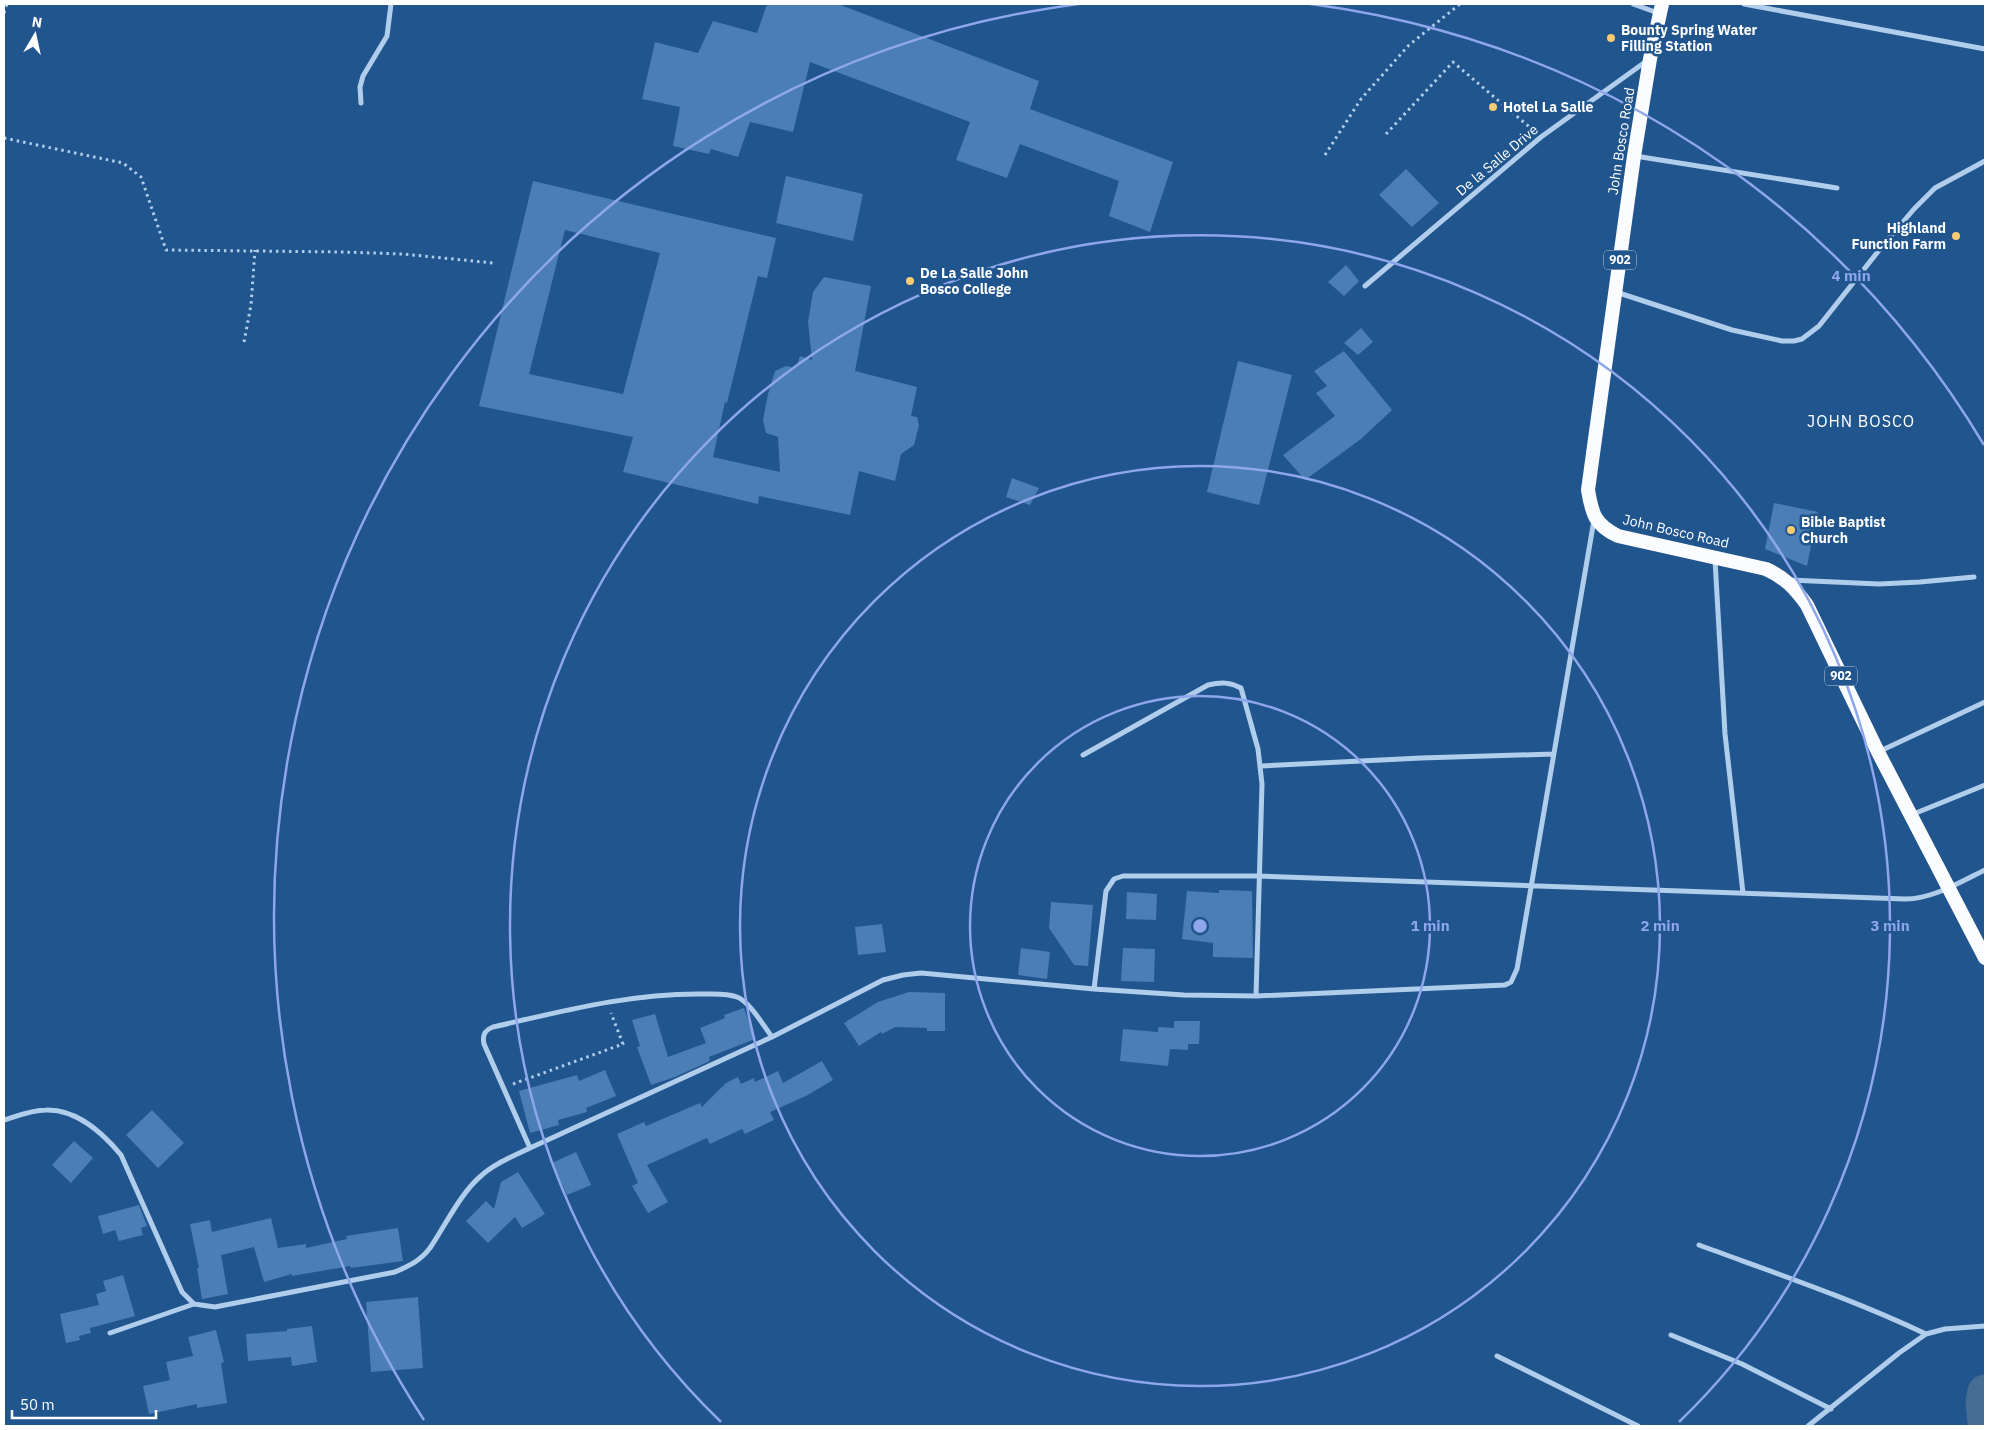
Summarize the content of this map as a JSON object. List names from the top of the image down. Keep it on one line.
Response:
{"streets":{"highway":["John Bosco Road","902"],"street":["De la Salle Drive"]},"crossings":[["John Bosco Road","De la Salle Drive"]],"districts":["JOHN BOSCO"],"places":["Bounty Spring Water Filling Station","Hotel La Salle","Highland Function Farm","De La Salle John Bosco College","Bible Baptist Church"],"scale_bar":"50 m","north":"top","rings":["4 min","1 min","2 min","3 min"]}
